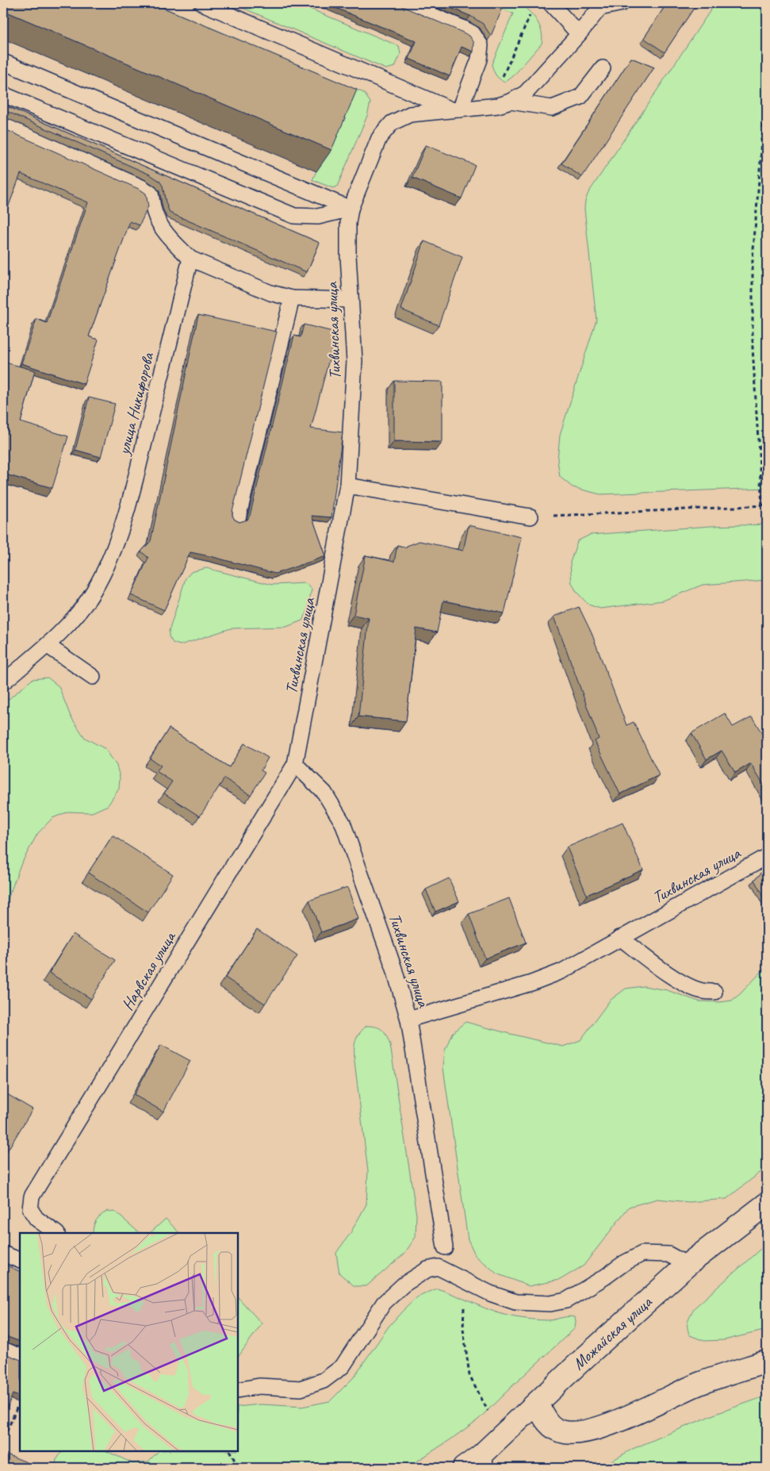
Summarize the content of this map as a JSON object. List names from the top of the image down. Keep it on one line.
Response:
{"streets":{"main road":["Можайская улица"],"lane":["Тихвинская улица","улица Никифорова","Нарвская улица"]},"crossings":[["Тихвинская улица","Нарвская улица"]]}
